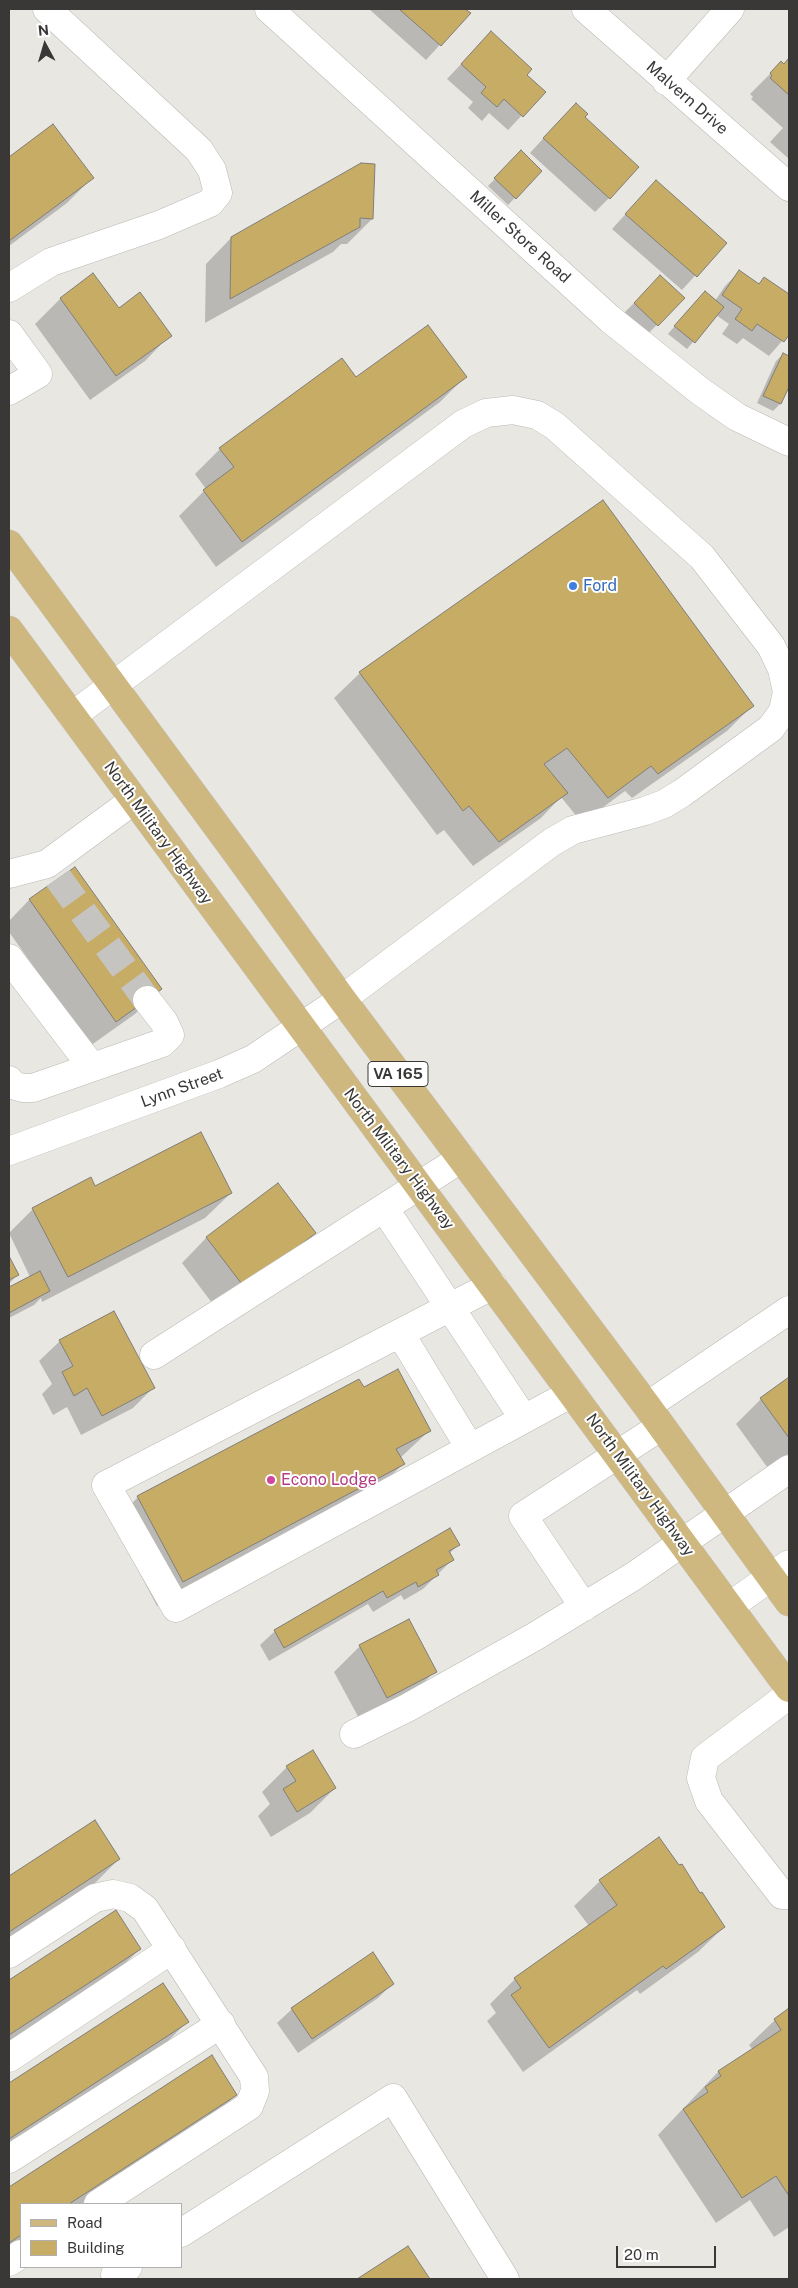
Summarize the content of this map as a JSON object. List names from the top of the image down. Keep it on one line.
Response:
{"streets":{"main road":["North Military Highway","VA 165"],"street":["Malvern Drive","Miller Store Road","Lynn Street"]},"crossings":[["North Military Highway","Lynn Street"],["VA 165","Lynn Street"]],"places":["Ford","Econo Lodge"],"legend":["Road","Building"],"scale_bar":"20 m","north":"top"}
